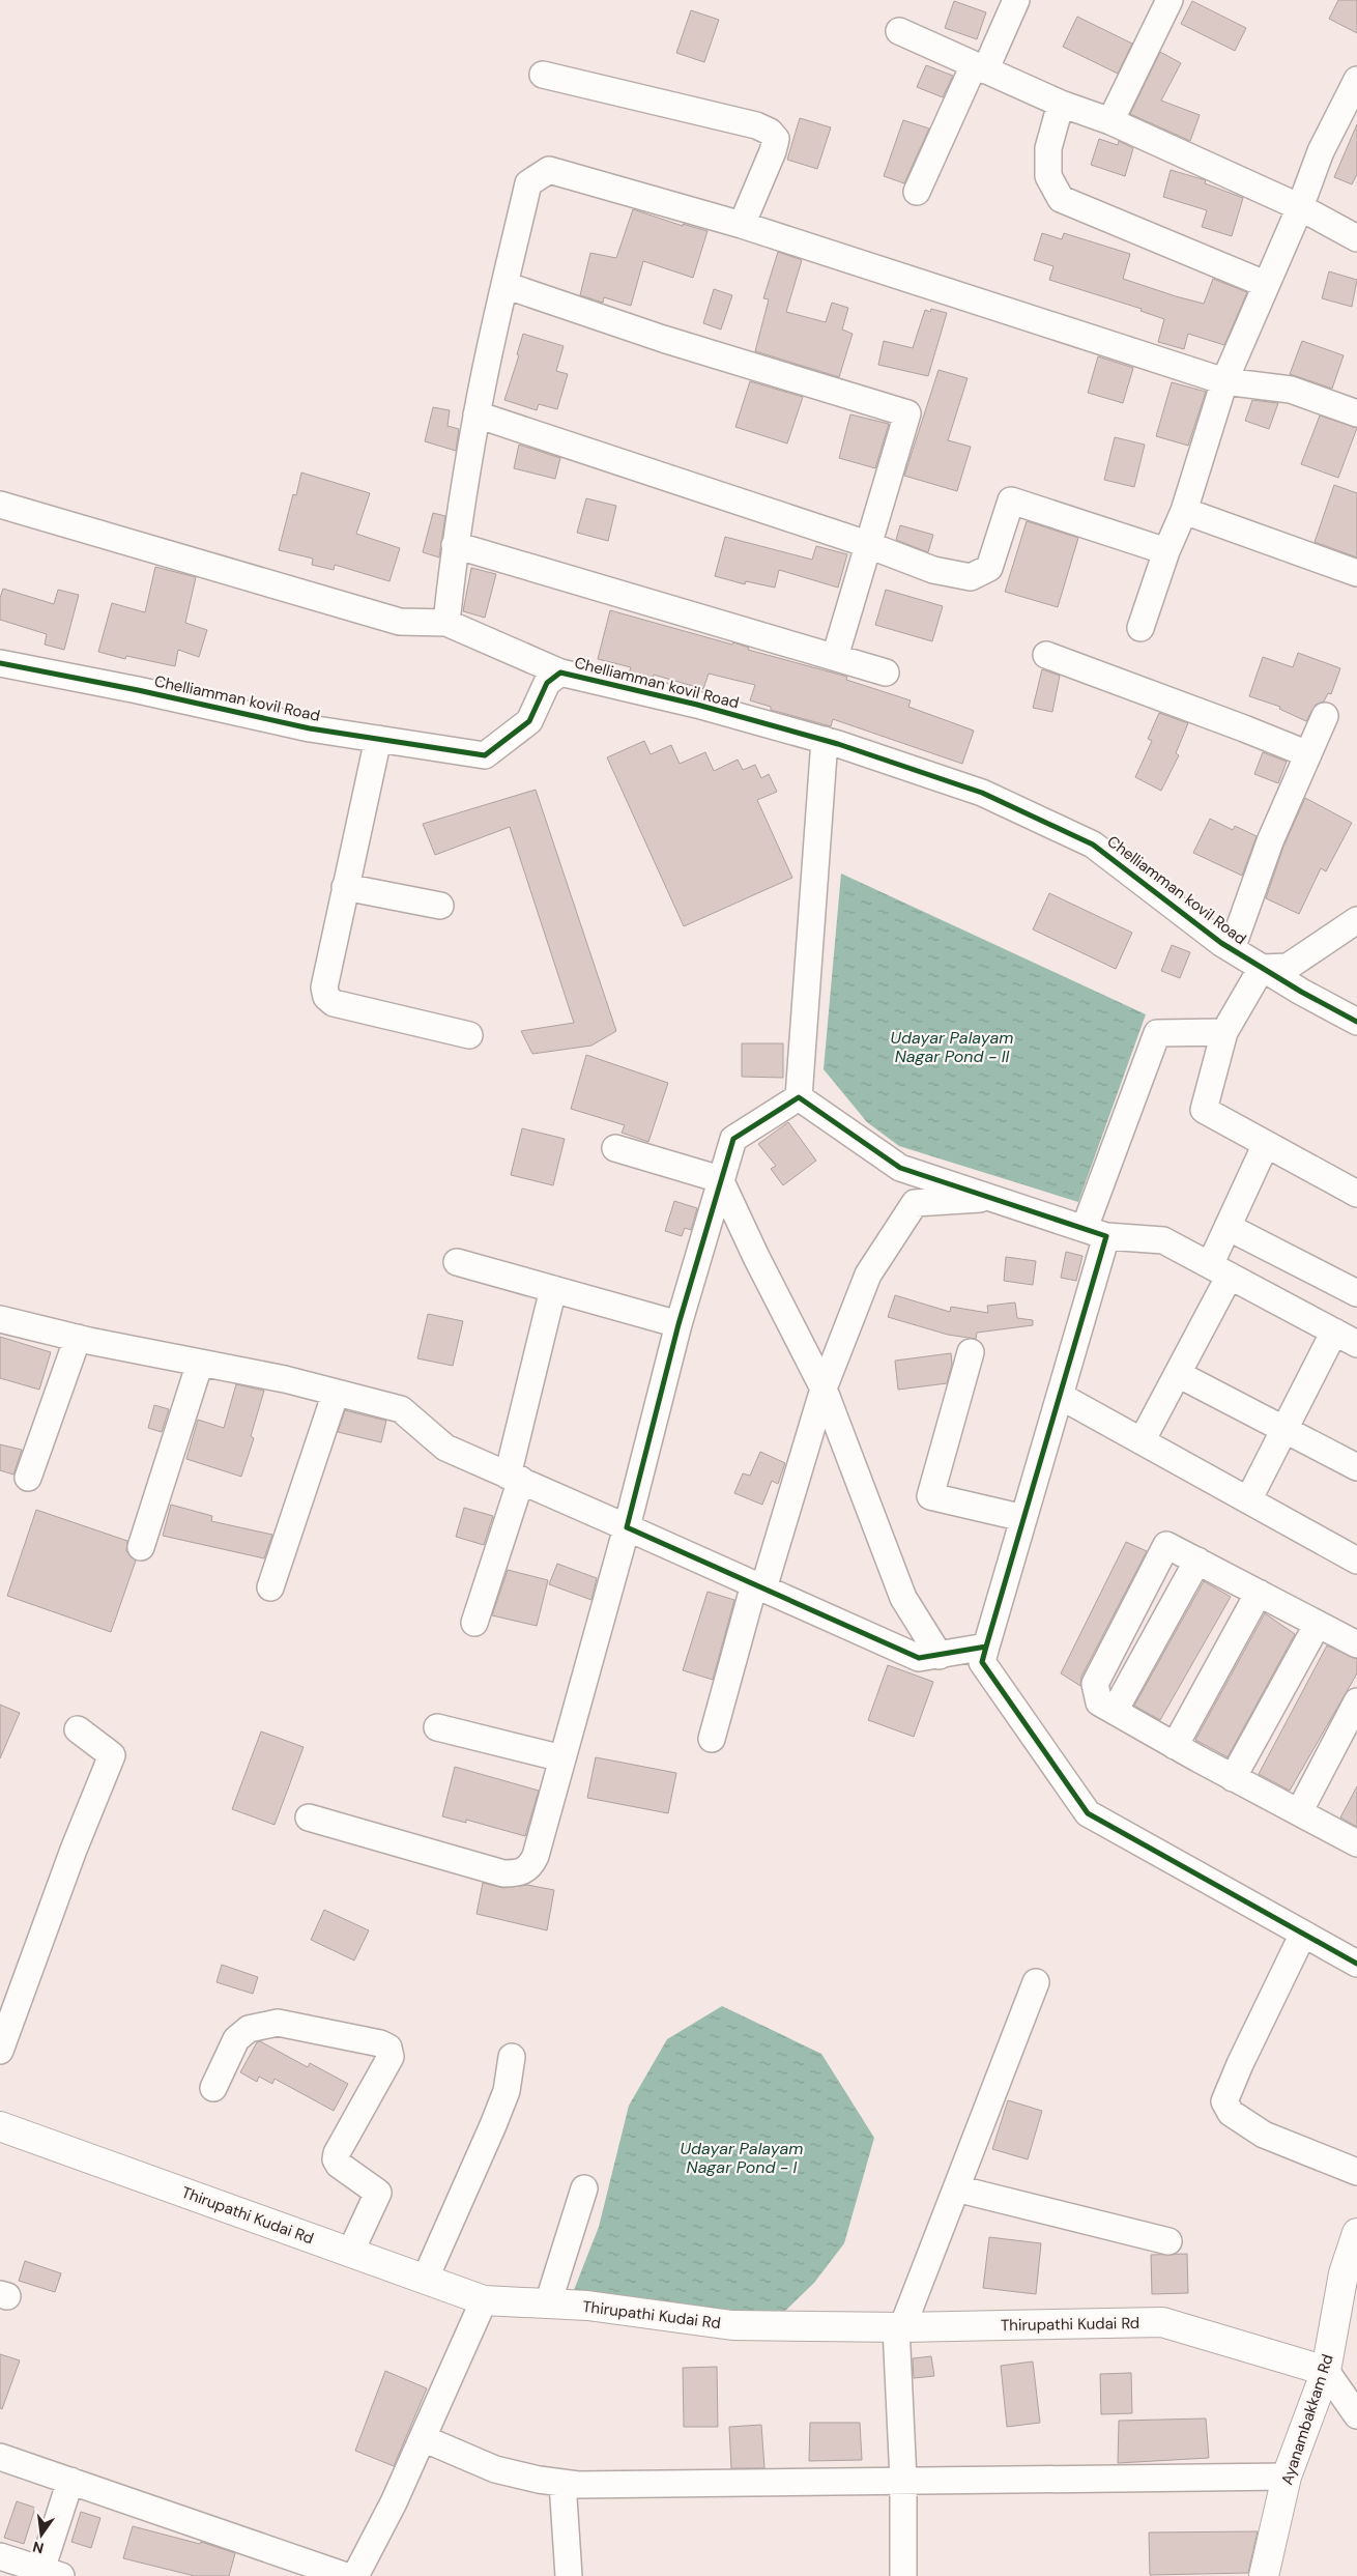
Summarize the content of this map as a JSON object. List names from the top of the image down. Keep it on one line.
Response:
{"streets":{"street":["Chelliamman kovil Road","Thirupathi Kudai Rd","Ayanambakkam Rd"]},"crossings":[["Thirupathi Kudai Rd","Ayanambakkam Rd"]],"water":["Udayar Palayam Nagar Pond - II","Udayar Palayam Nagar Pond - I"],"north":"bottom"}
